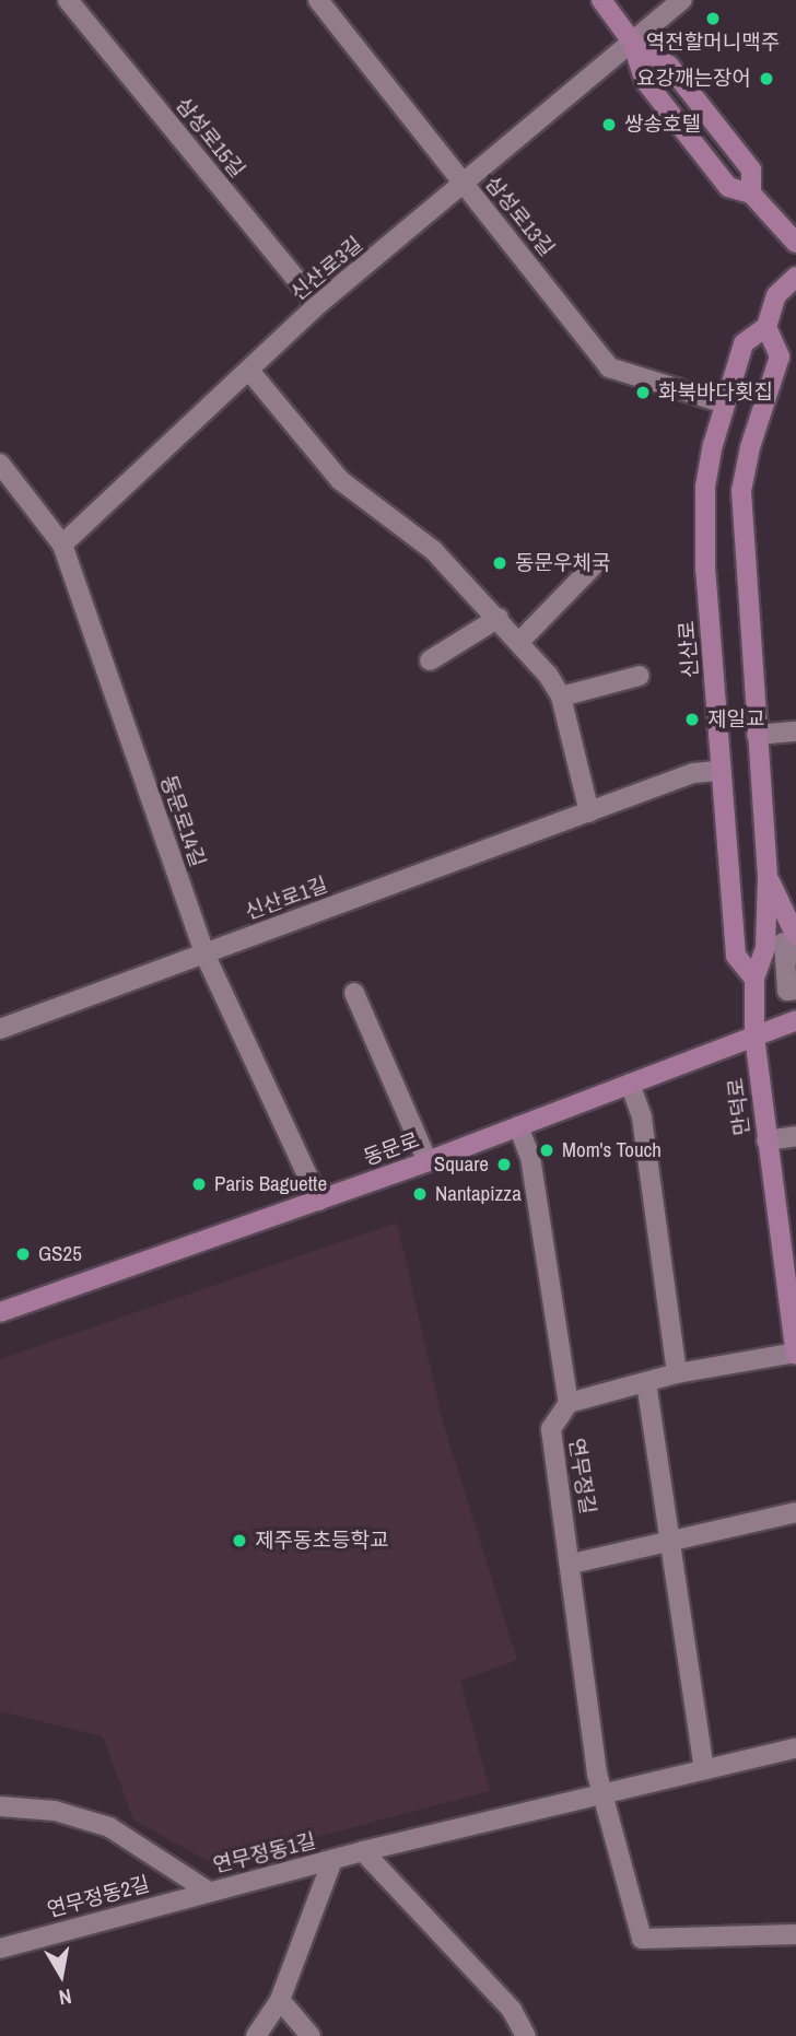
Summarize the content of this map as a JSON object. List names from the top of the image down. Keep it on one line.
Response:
{"streets":{"main road":["신산로","만덕로","동문로"],"street":["삼성로15길","삼성로13길","신산로3길","동문로14길","신산로1길","연무정길","연무정동1길","연무정동2길"]},"crossings":[["삼성로15길","신산로3길"],["삼성로13길","신산로3길"],["삼성로13길","신산로"],["신산로3길","동문로14길"],["신산로","신산로1길"],["동문로14길","신산로1길"],["동문로14길","동문로"],["만덕로","동문로"],["만덕로","연무정길"],["연무정동1길","연무정동2길"]],"places":["역전할머니맥주","요강깨는장어","쌍송호텔","화북바다횟집","동문우체국","제일교","Mom's Touch","Square","Paris Baguette","Nantapizza","GS25","제주동초등학교"],"north":"bottom"}
